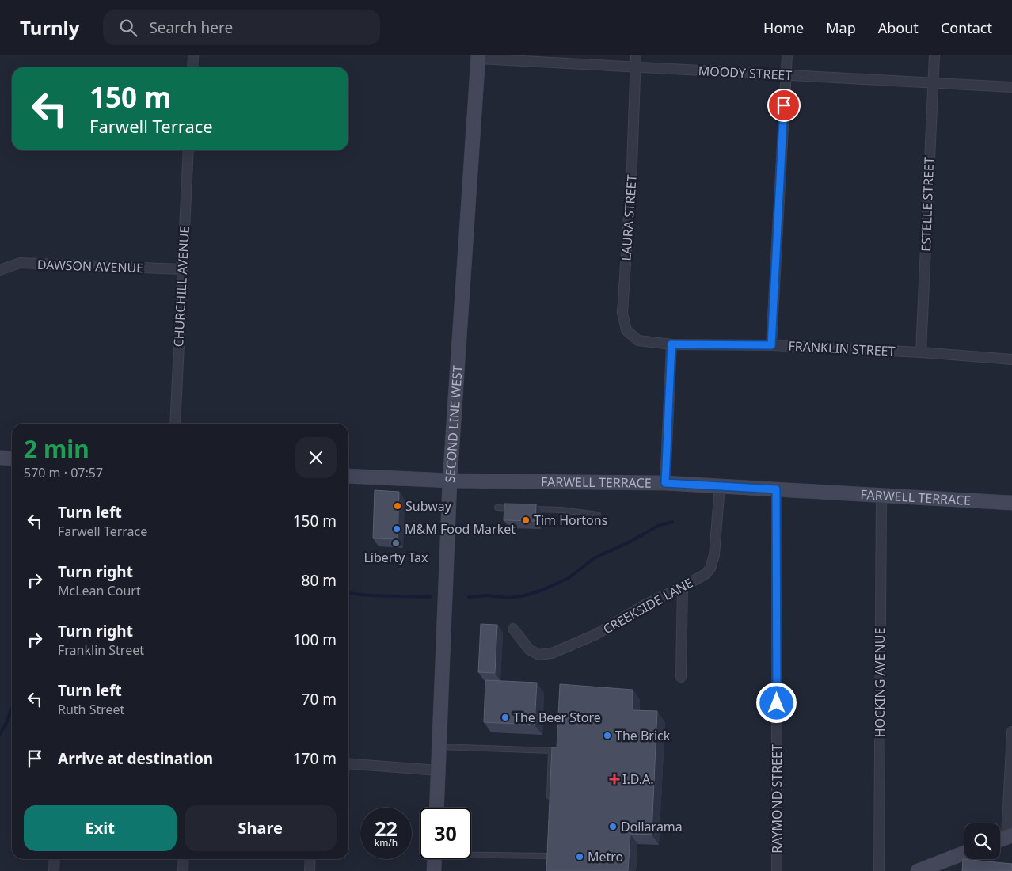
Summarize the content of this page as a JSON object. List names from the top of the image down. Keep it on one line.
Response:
{"streets":{"main road":["SECOND LINE WEST","FARWELL TERRACE"],"street":["MOODY STREET","ESTELLE STREET","LAURA STREET","DAWSON AVENUE","CHURCHILL AVENUE","FRANKLIN STREET","CREEKSIDE LANE","HOCKING AVENUE","RAYMOND STREET"]},"crossings":[["MOODY STREET","ESTELLE STREET"],["MOODY STREET","LAURA STREET"],["MOODY STREET","SECOND LINE WEST"],["ESTELLE STREET","FRANKLIN STREET"],["LAURA STREET","FRANKLIN STREET"],["DAWSON AVENUE","CHURCHILL AVENUE"],["SECOND LINE WEST","FARWELL TERRACE"],["FARWELL TERRACE","CREEKSIDE LANE"],["FARWELL TERRACE","HOCKING AVENUE"],["FARWELL TERRACE","RAYMOND STREET"]],"places":{"other":["Subway","Tim Hortons","M&M Food Market","Liberty Tax","The Beer Store","The Brick","Dollarama","Metro"],"health":["I.D.A."]},"page":{"header":"Turnly","search":"Search here","nav":["Home","Map","About","Contact"],"turn":["150 m","Farwell Terrace"],"heading":["2 min","570 m · 07:57"],"list":[{"name":"Turn left","note":"Farwell Terrace","value":"150 m"},{"name":"Turn right","note":"McLean Court","value":"80 m"},{"name":"Turn right","note":"Franklin Street","value":"100 m"},{"name":"Turn left","note":"Ruth Street","value":"70 m"},{"name":"Arrive at destination","value":"170 m"}],"buttons":["Exit","Share"],"speed":"22 km/h","limit":"30"}}
